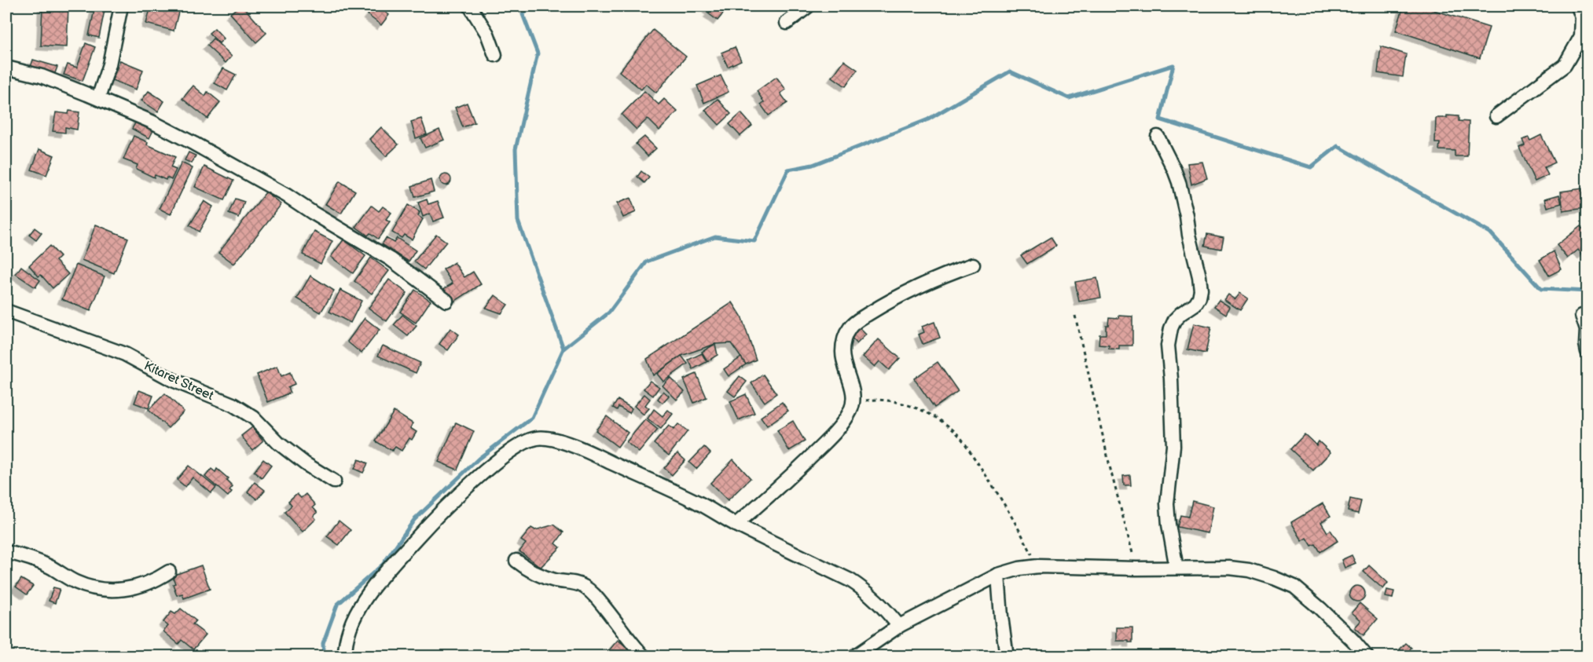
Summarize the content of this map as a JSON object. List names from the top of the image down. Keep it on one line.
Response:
{"streets":{"street":["Kitaret Street"]}}
